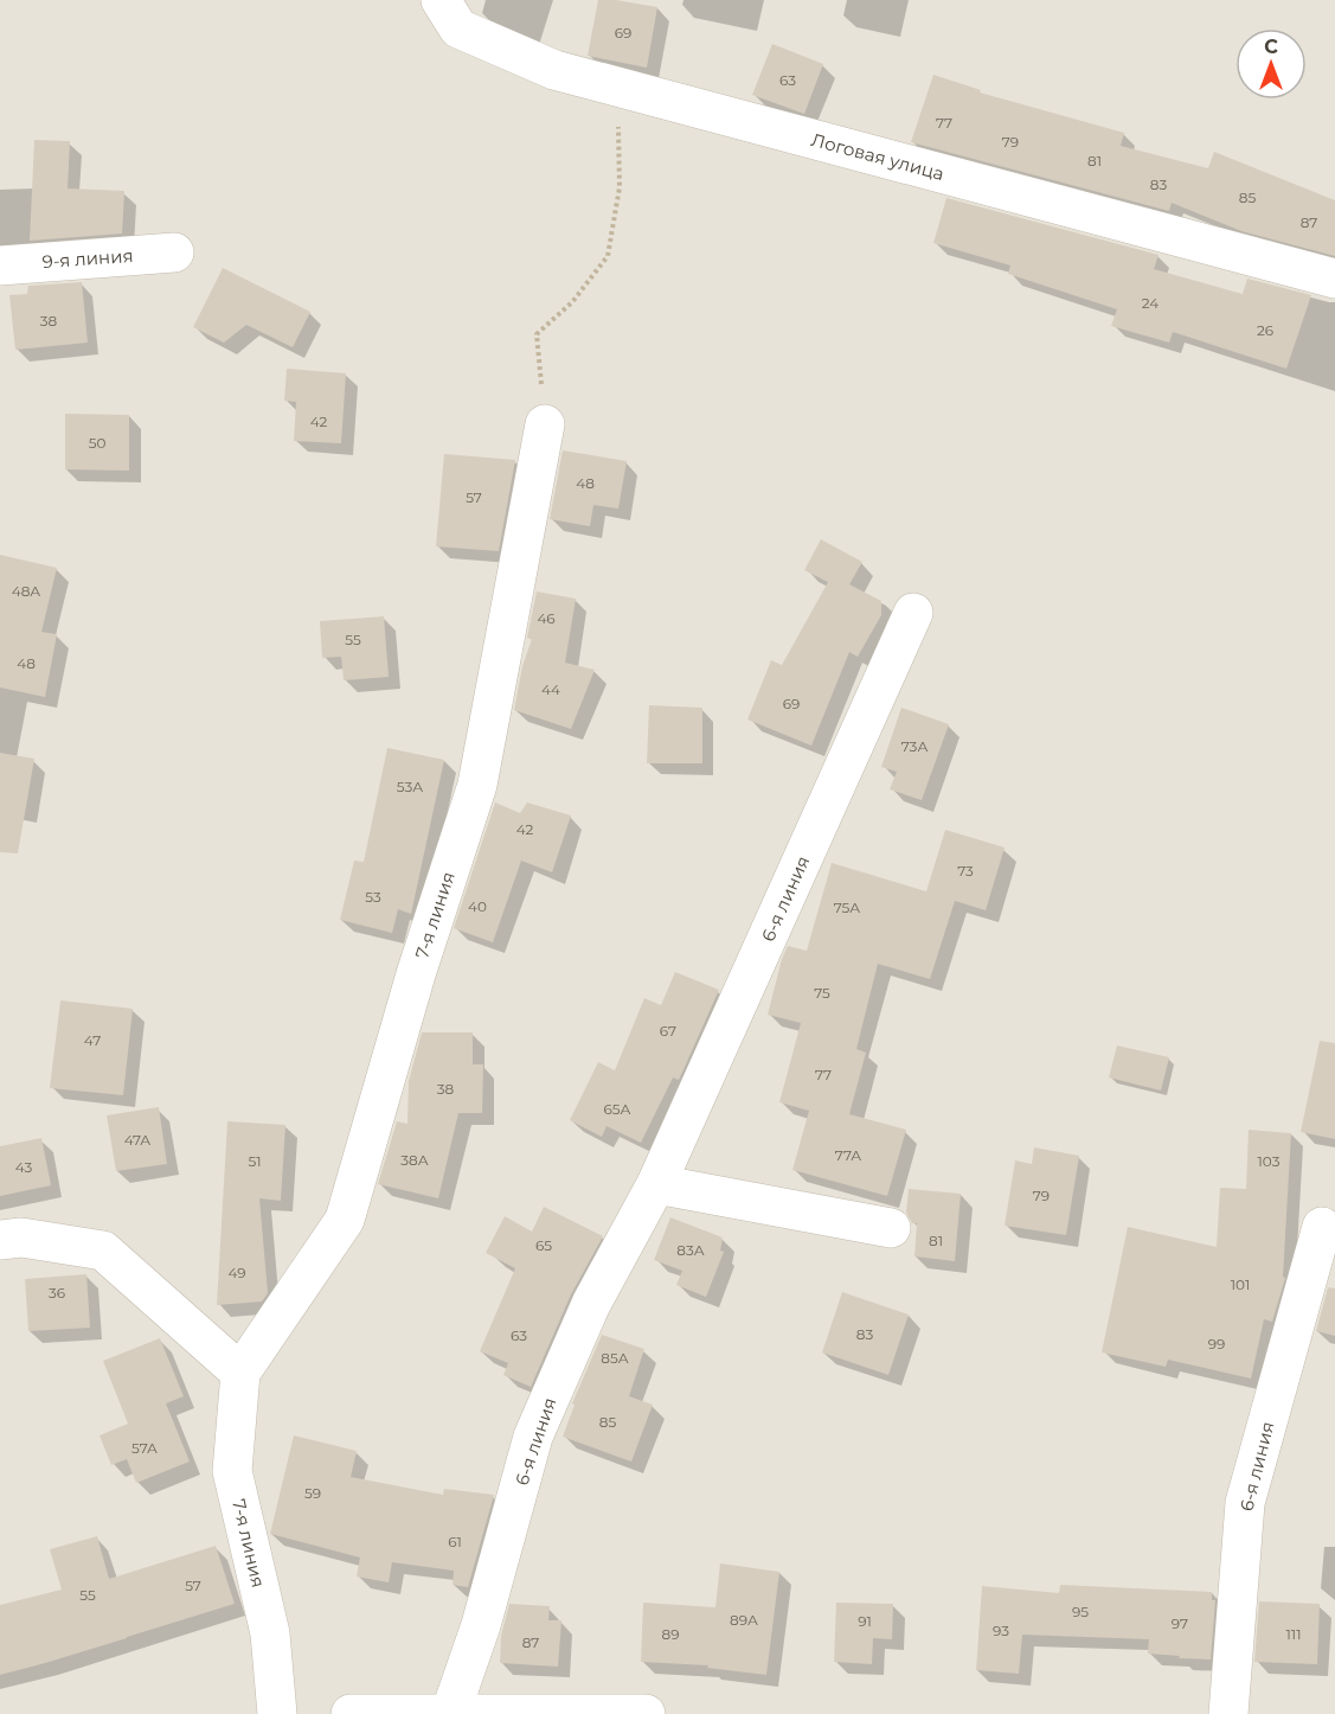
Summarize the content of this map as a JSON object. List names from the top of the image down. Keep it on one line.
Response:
{"streets":{"street":["Логовая улица","9-я линия","6-я линия","7-я линия"]},"house_numbers":["69","63","77","79","81","83","85","87","24","38","26","42","50","48","57","48А","46","55","48","44","69","73А","53А","42","73","53","40","75А","75","67","47","77","38","65А","47А","77А","38А","51","103","43","79","81","65","83А","49","101","36","83","63","99","85А","85","57А","59","61","57","55","95","89А","91","97","93","89","111","87"],"north":"top"}
